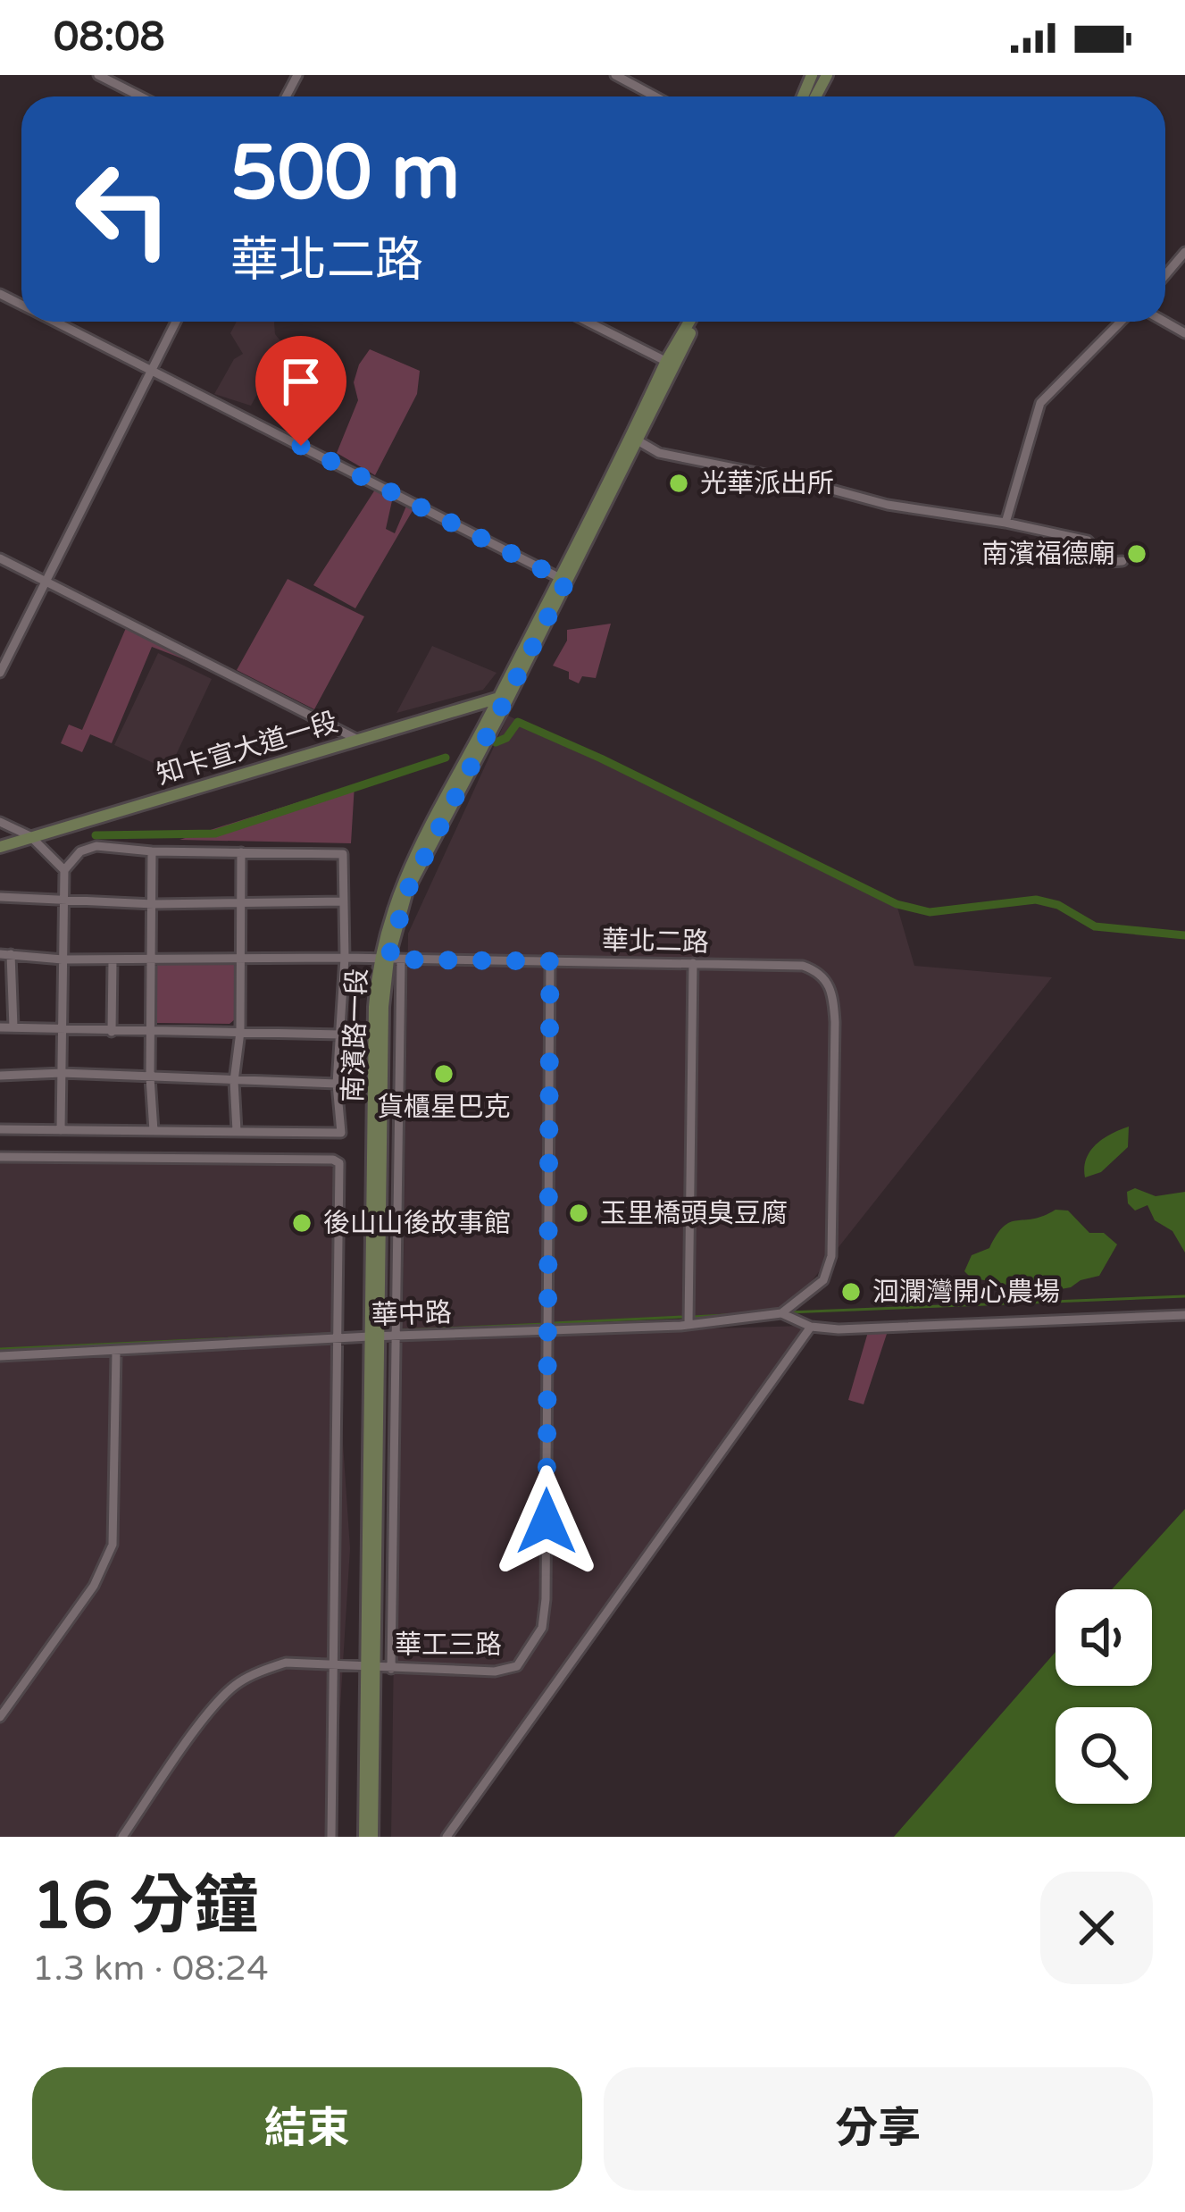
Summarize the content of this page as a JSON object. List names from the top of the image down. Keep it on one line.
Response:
{"streets":{"main road":["知卡宣大道一段","南濱路一段"],"street":["華北二路","華中路","華工三路"]},"crossings":[["知卡宣大道一段","南濱路一段"],["華北二路","南濱路一段"],["華北二路","華中路"],["華北二路","華工三路"],["南濱路一段","華中路"],["南濱路一段","華工三路"],["華中路","華工三路"]],"places":["光華派出所","南濱福德廟","貨櫃星巴克","玉里橋頭臭豆腐","後山山後故事館","洄瀾灣開心農場"],"page":{"status":"08:08","turn":["500 m","華北二路"],"heading":["16 分鐘","1.3 km · 08:24"],"buttons":["結束","分享"]}}
